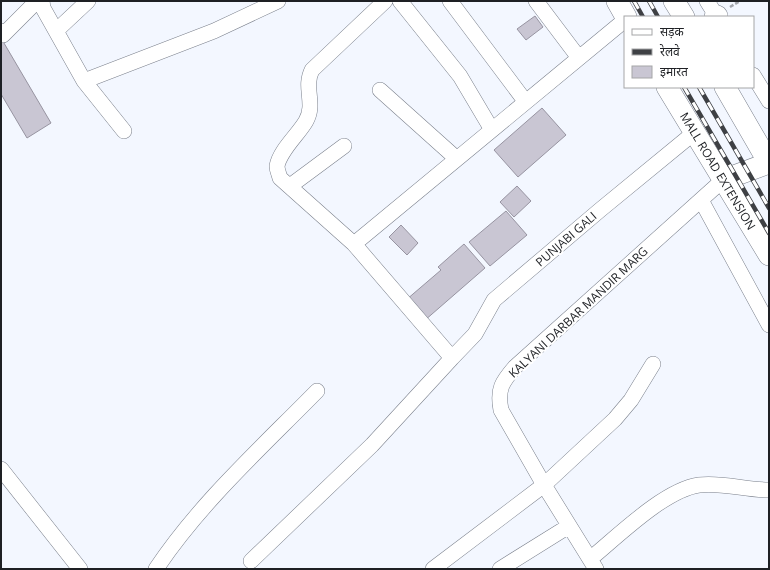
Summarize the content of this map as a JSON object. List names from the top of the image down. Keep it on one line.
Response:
{"streets":{"main road":["MALL ROAD EXTENSION"],"street":["PUNJABI GALI","KALYANI DARBAR MANDIR MARG"]},"crossings":[["MALL ROAD EXTENSION","PUNJABI GALI"],["MALL ROAD EXTENSION","KALYANI DARBAR MANDIR MARG"]],"legend":["सड़क","रेलवे","इमारत"]}
